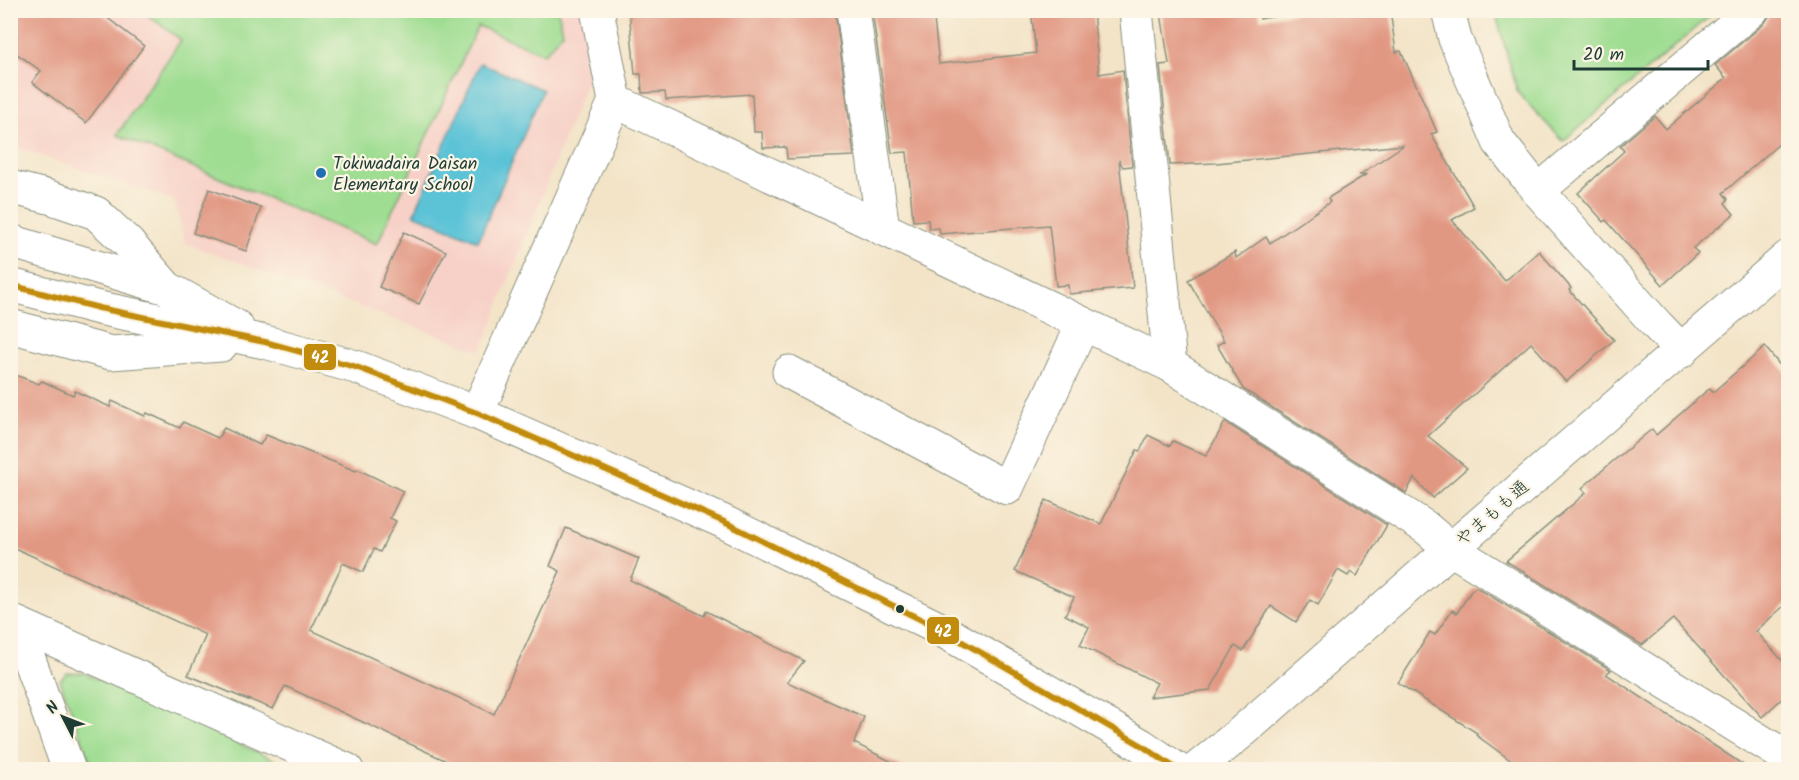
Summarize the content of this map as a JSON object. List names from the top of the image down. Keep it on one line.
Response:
{"streets":{"street":["やまもも通"]},"places":["Tokiwadaira Daisan Elementary School"],"lines":["transit line 42"],"scale_bar":"20 m","north":"top left"}
